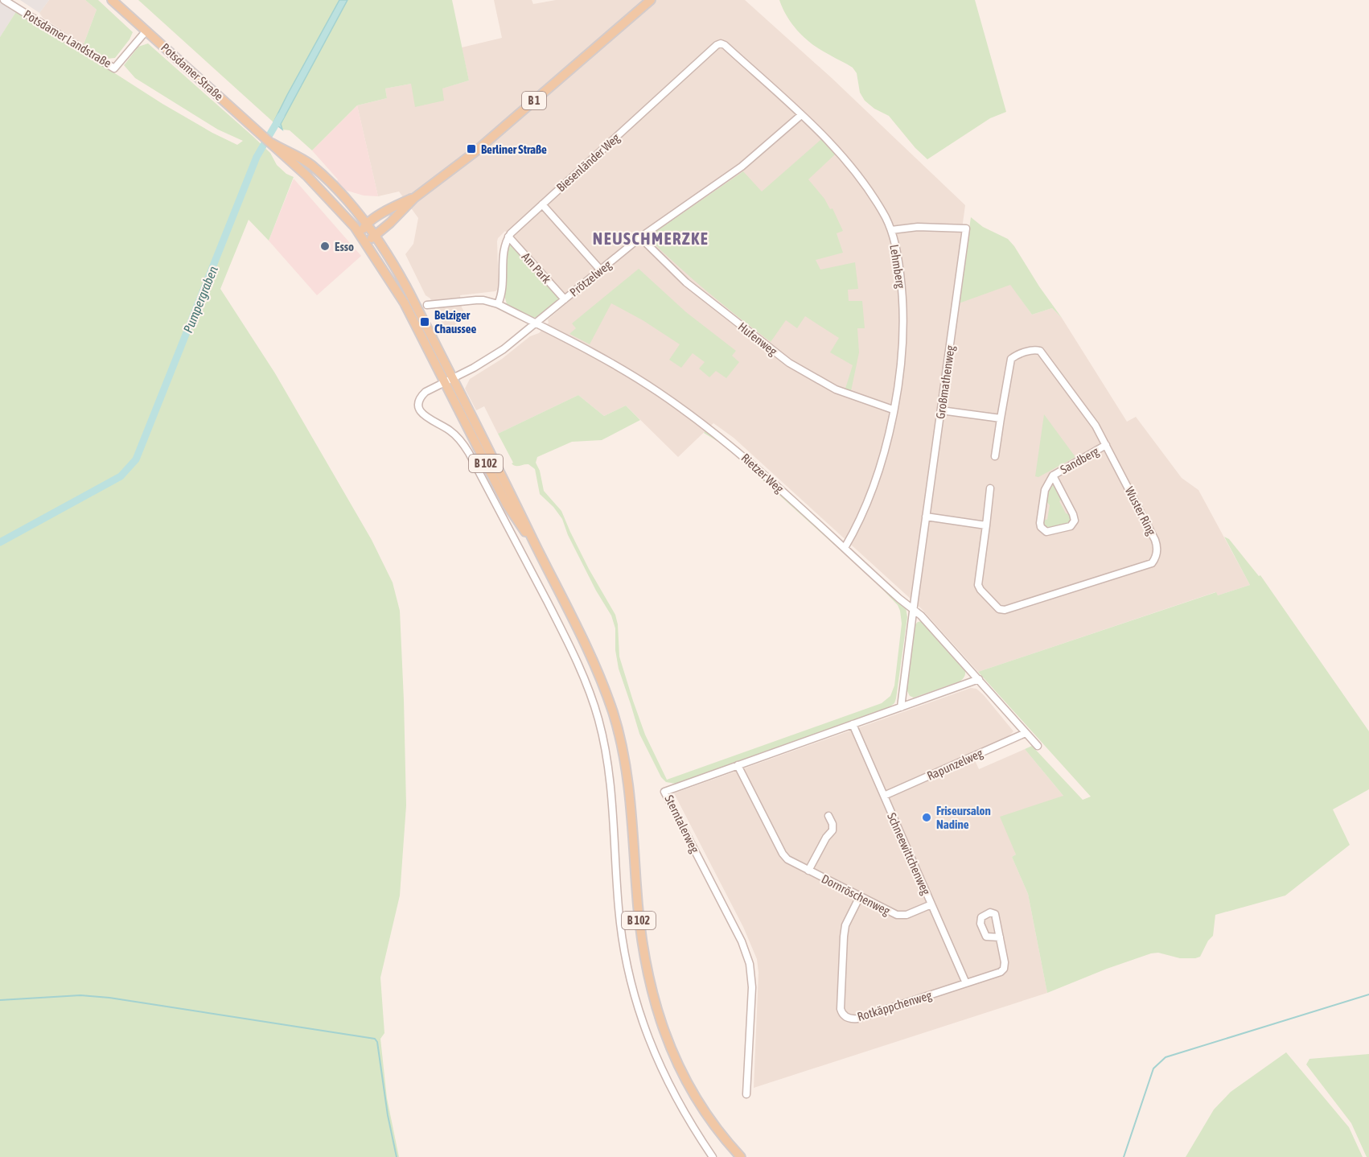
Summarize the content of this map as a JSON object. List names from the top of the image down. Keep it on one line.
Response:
{"streets":{"main road":["Potsdamer Straße","B 1","B 102"],"street":["Potsdamer Landstraße","Biesenländer Weg","Lehmberg","Am Park","Prötzelweg","Hufenweg","Großmathenweg","Sandberg","Rietzer Weg","Wuster Ring","Rapunzelweg","Sterntalerweg","Schneewittchenweg","Dornröschenweg","Rotkäppchenweg"]},"crossings":[["Potsdamer Landstraße","Potsdamer Straße"],["Potsdamer Straße","B 1"],["Potsdamer Straße","B 102"],["B 1","B 102"],["Biesenländer Weg","Lehmberg"],["Biesenländer Weg","Am Park"],["Lehmberg","Prötzelweg"],["Lehmberg","Hufenweg"],["Lehmberg","Großmathenweg"],["Lehmberg","Rietzer Weg"],["Am Park","Prötzelweg"],["Prötzelweg","Hufenweg"],["Prötzelweg","B 102"],["Prötzelweg","Rietzer Weg"],["Großmathenweg","Rietzer Weg"],["Sandberg","Wuster Ring"],["Rietzer Weg","Rapunzelweg"],["Rietzer Weg","Sterntalerweg"],["Rapunzelweg","Schneewittchenweg"],["Sterntalerweg","Schneewittchenweg"],["Sterntalerweg","Dornröschenweg"],["Schneewittchenweg","Dornröschenweg"],["Schneewittchenweg","Rotkäppchenweg"],["Dornröschenweg","Rotkäppchenweg"]],"districts":["NEUSCHMERZKE"],"water":["Pumpergraben"],"places":{"transit":["Berliner Straße","Belziger Chaussee"],"other":["Esso","Friseursalon Nadine"]}}
